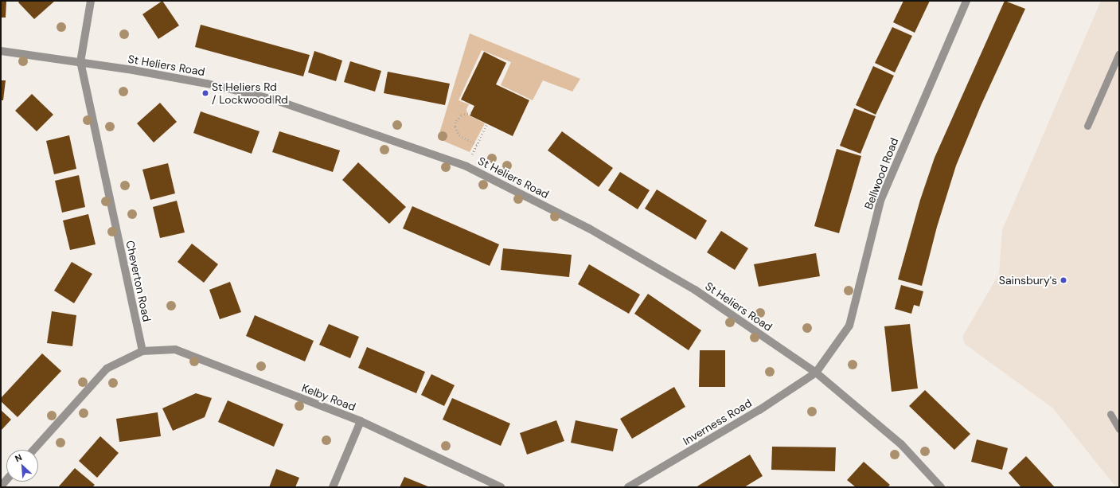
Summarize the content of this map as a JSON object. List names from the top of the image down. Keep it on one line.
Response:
{"streets":{"street":["St Heliers Road","Bellwood Road","Cheverton Road","Kelby Road","Inverness Road"]},"crossings":[["St Heliers Road","Bellwood Road"],["St Heliers Road","Cheverton Road"],["St Heliers Road","Inverness Road"],["Bellwood Road","Inverness Road"],["Cheverton Road","Kelby Road"]],"places":["St Heliers Rd / Lockwood Rd","Sainsbury's"],"north":"top left"}
